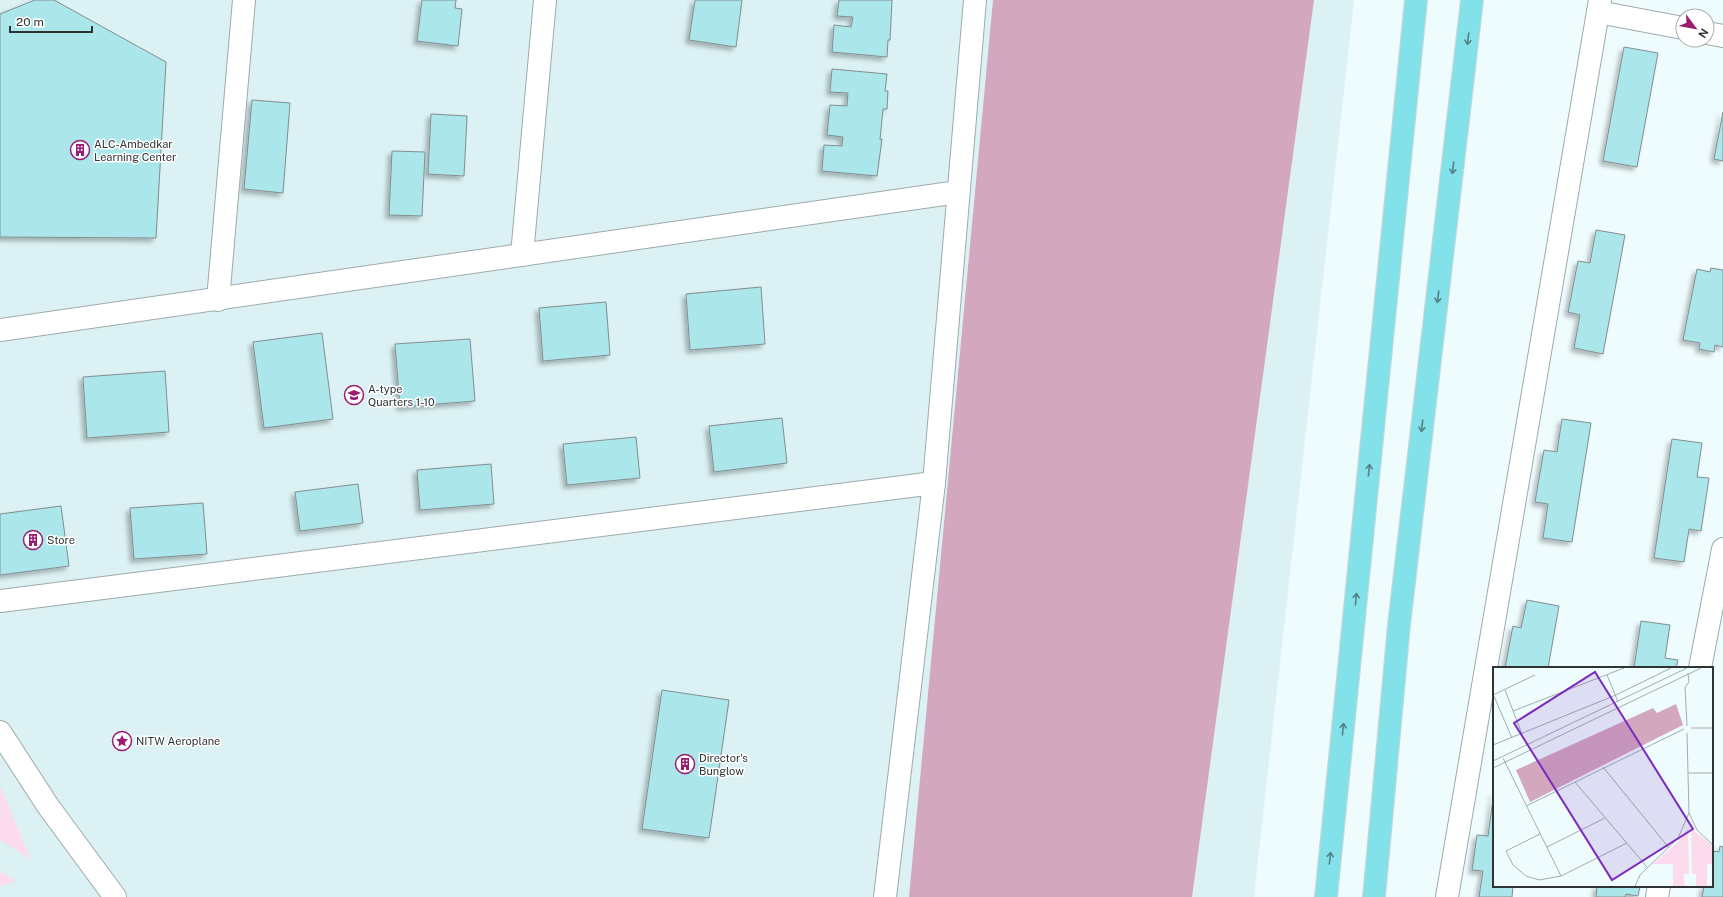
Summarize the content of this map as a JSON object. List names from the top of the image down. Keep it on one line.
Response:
{"places":{"building":["ALC-Ambedkar Learning Center","Store","Director's Bunglow"],"school or university":["A-type Quarters 1-10"],"place":["NITW Aeroplane"]},"scale_bar":"20 m","north":"bottom right"}
